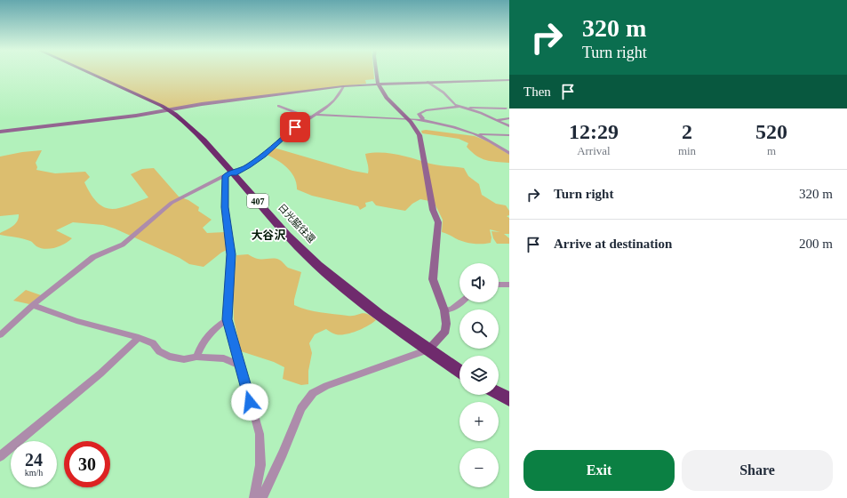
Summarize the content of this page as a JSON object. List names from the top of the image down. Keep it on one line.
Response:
{"streets":{"highway":["407","日光脇往還"]},"districts":["大谷沢"],"page":{"turn":["320 m","Turn right"],"then":"Then","eta":["12:29","Arrival","2","min","520","m"],"list":[{"name":"Turn right","value":"320 m"},{"name":"Arrive at destination","value":"200 m"}],"map_buttons":["+","−"],"speed":"24 km/h","limit":"30","buttons":["Exit","Share"]}}
